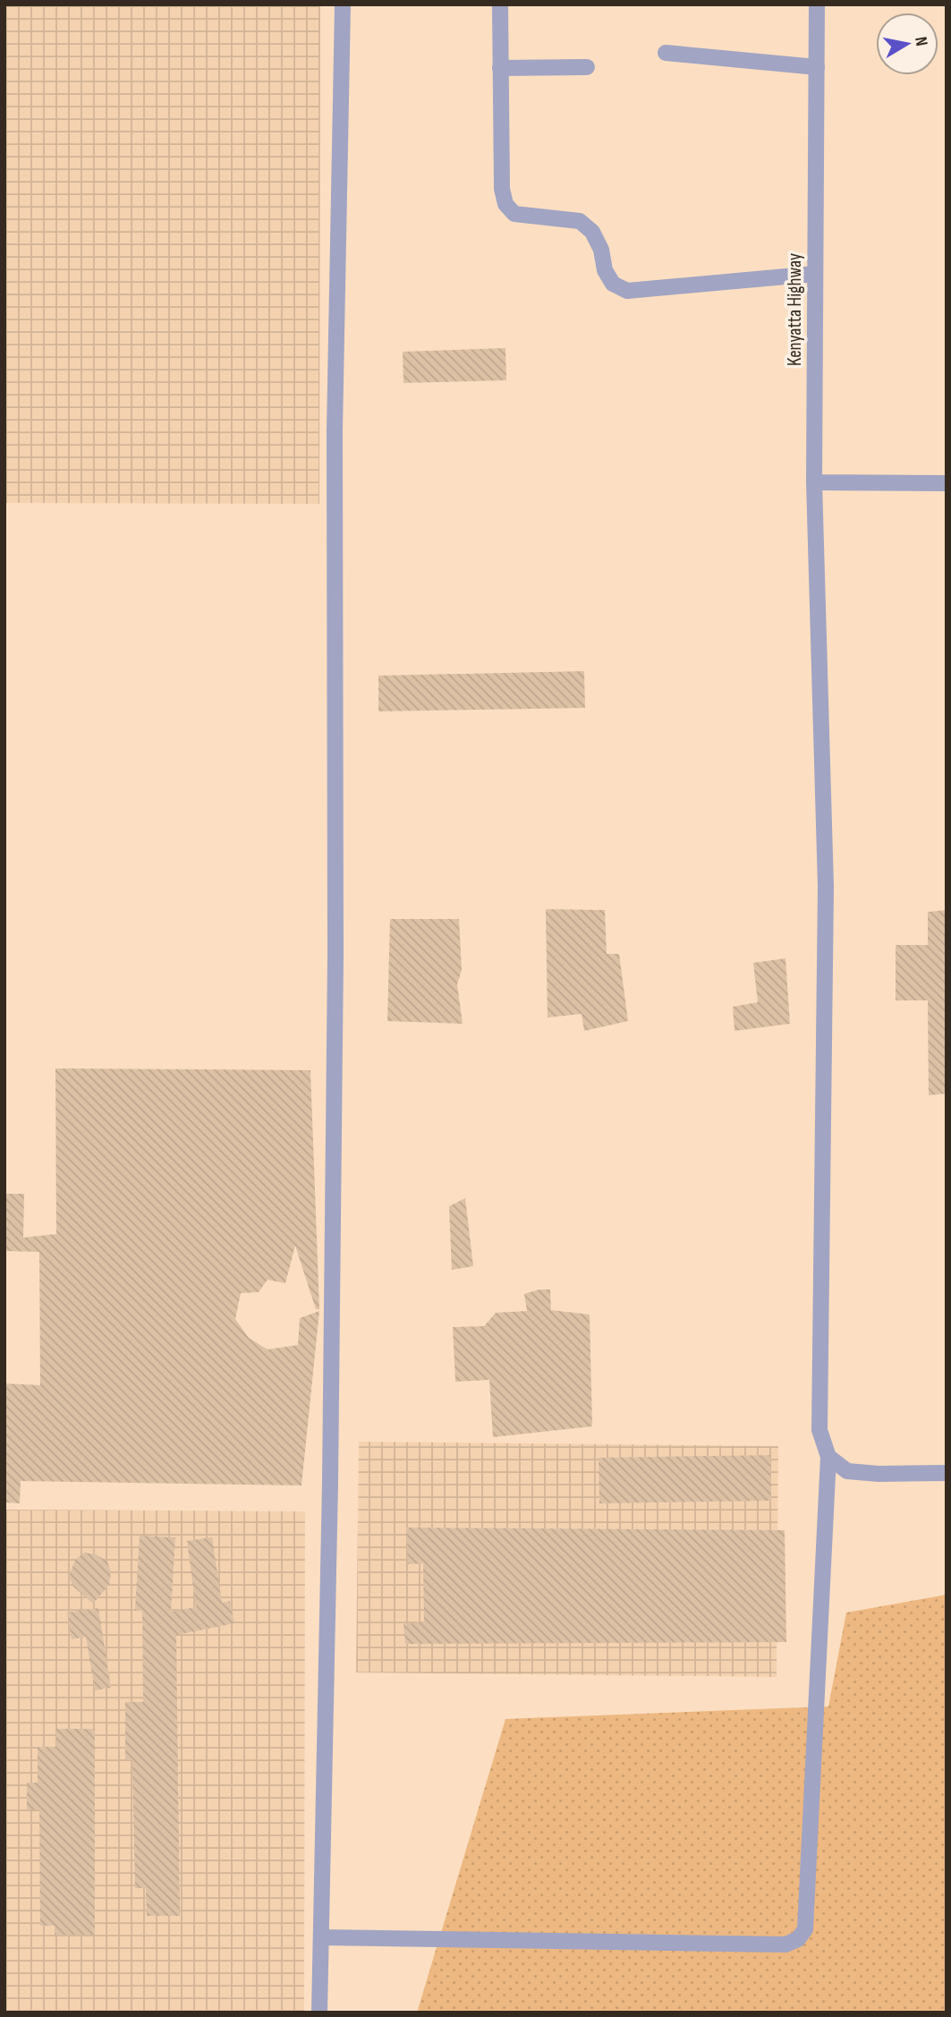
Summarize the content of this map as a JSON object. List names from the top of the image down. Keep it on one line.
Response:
{"streets":{"street":["Kenyatta Highway"]},"north":"right"}
